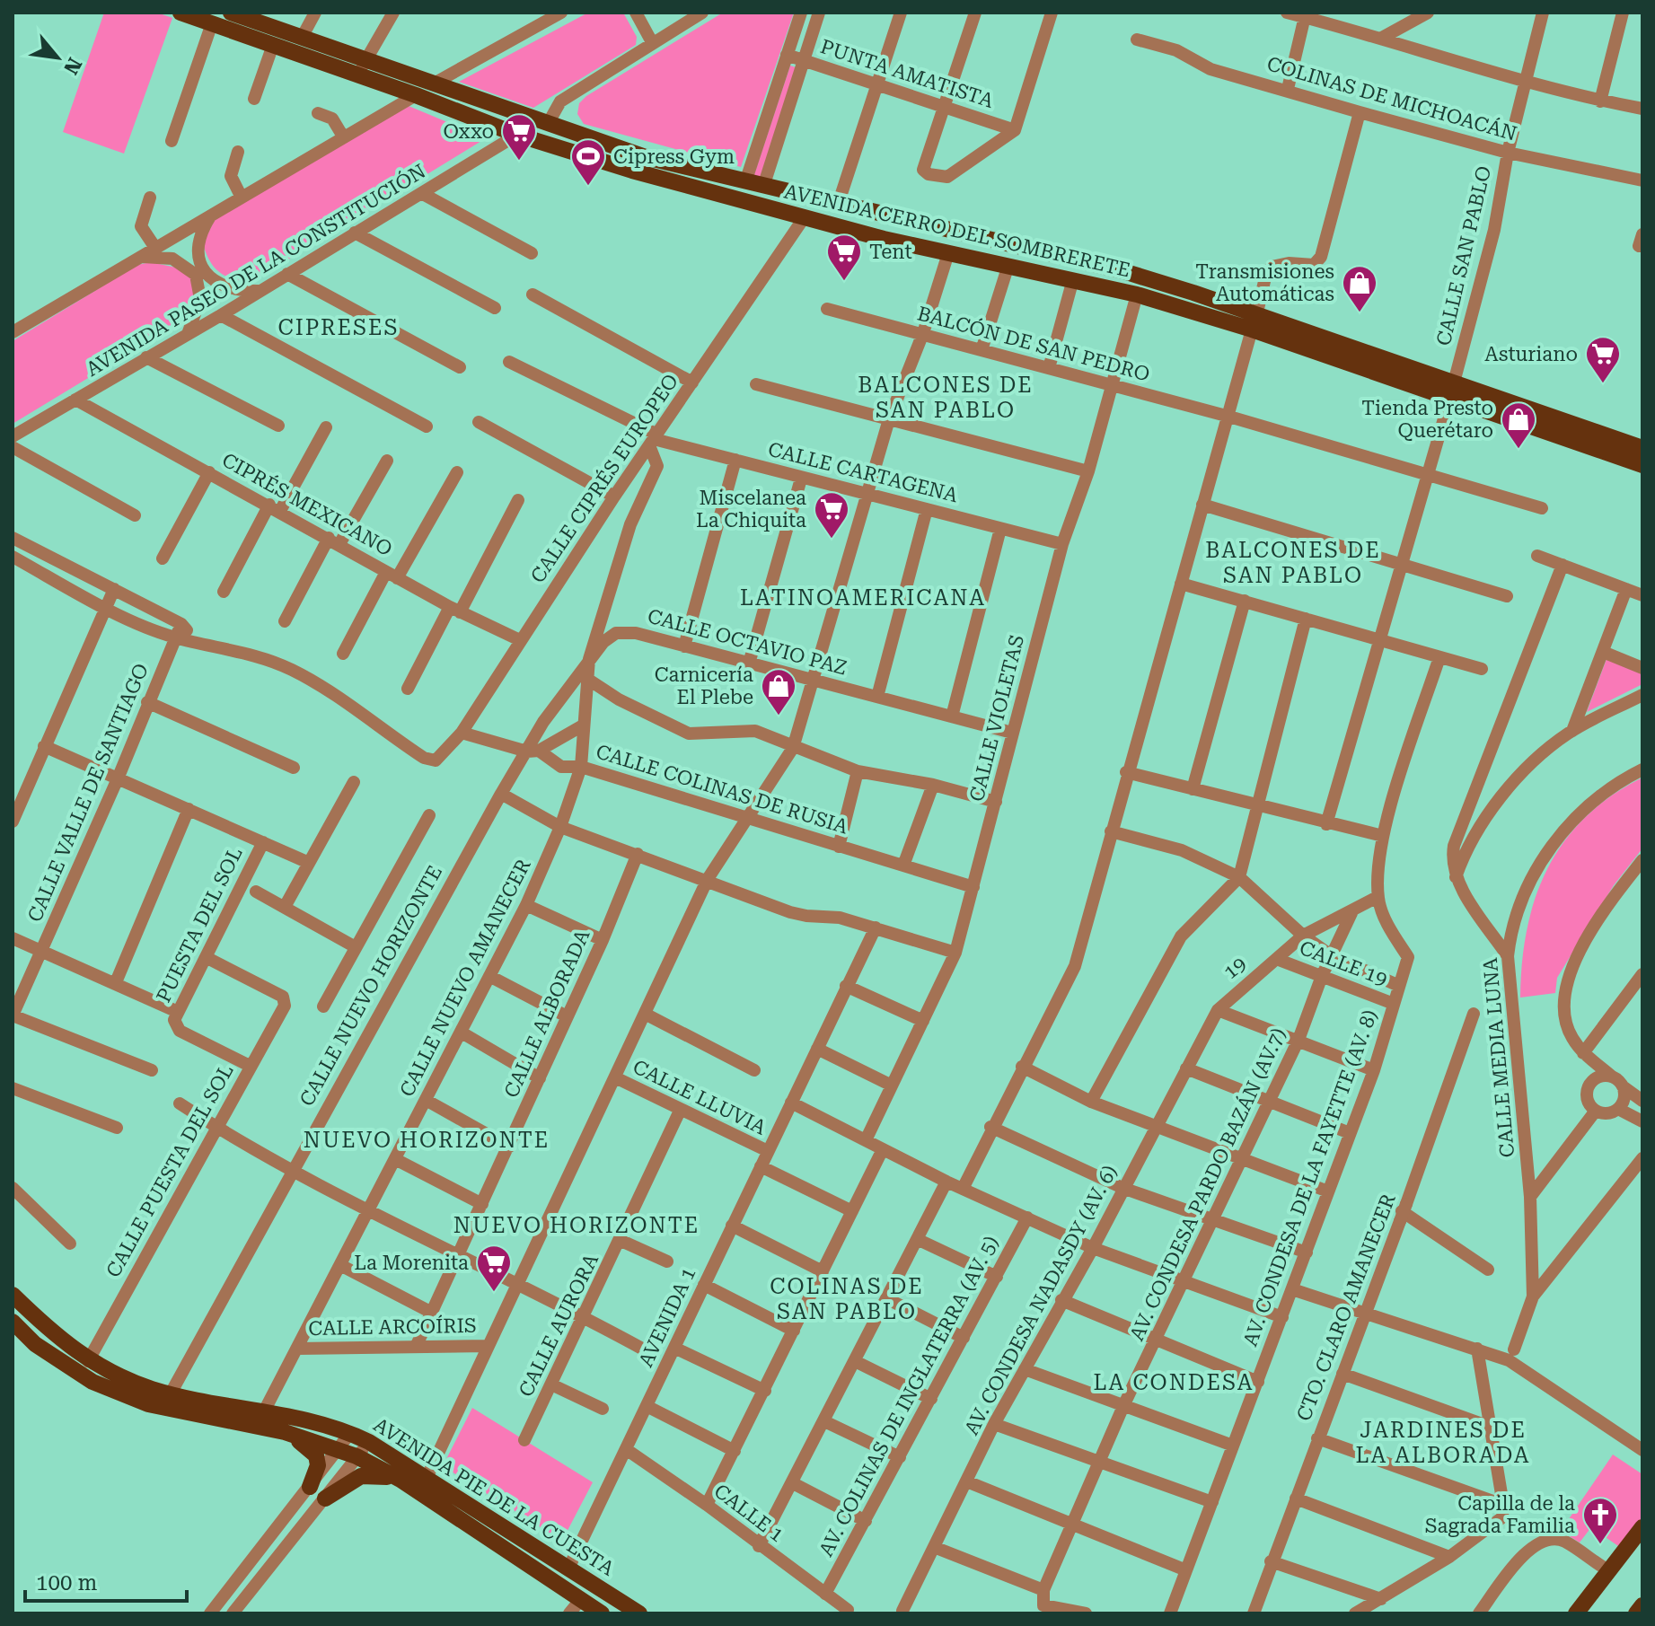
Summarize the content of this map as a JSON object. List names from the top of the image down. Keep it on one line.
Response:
{"streets":{"main road":["AVENIDA CERRO DEL SOMBRERETE","AVENIDA PIE DE LA CUESTA"],"street":["PUNTA AMATISTA","COLINAS DE MICHOACÁN","CALLE SAN PABLO","AVENIDA PASEO DE LA CONSTITUCIÓN","BALCÓN DE SAN PEDRO","CALLE CARTAGENA","CALLE CIPRÉS EUROPEO","CIPRÉS MEXICANO","CALLE OCTAVIO PAZ","CALLE VIOLETAS","CALLE COLINAS DE RUSIA","CALLE VALLE DE SANTIAGO","PUESTA DEL SOL","CALLE 19","19","CALLE NUEVO AMANECER","CALLE NUEVO HORIZONTE","CALLE ALBORADA","CALLE MEDIA LUNA","CALLE LLUVIA","CALLE PUESTA DEL SOL","AV. CONDESA DE LA FAYETTE (AV. 8)","AV. CONDESA PARDO BAZÁN (AV.7)","AV. CONDESA NADASDY (AV. 6)","CTO. CLARO AMANECER","AVENIDA 1","CALLE AURORA","CALLE ARCOÍRIS","AV. COLINAS DE INGLATERRA (AV. 5)","CALLE 1"]},"crossings":[["COLINAS DE MICHOACÁN","CALLE SAN PABLO"],["AVENIDA CERRO DEL SOMBRERETE","CALLE SAN PABLO"],["AVENIDA CERRO DEL SOMBRERETE","AVENIDA PASEO DE LA CONSTITUCIÓN"],["AVENIDA CERRO DEL SOMBRERETE","CALLE CIPRÉS EUROPEO"],["AVENIDA CERRO DEL SOMBRERETE","CALLE VIOLETAS"],["CALLE SAN PABLO","BALCÓN DE SAN PEDRO"],["AVENIDA PASEO DE LA CONSTITUCIÓN","CIPRÉS MEXICANO"],["BALCÓN DE SAN PEDRO","CALLE VIOLETAS"],["CALLE CARTAGENA","CALLE CIPRÉS EUROPEO"],["CALLE CARTAGENA","CALLE VIOLETAS"],["CALLE CIPRÉS EUROPEO","CIPRÉS MEXICANO"],["CALLE CIPRÉS EUROPEO","CALLE COLINAS DE RUSIA"],["CALLE OCTAVIO PAZ","CALLE VIOLETAS"],["CALLE OCTAVIO PAZ","CALLE COLINAS DE RUSIA"],["CALLE OCTAVIO PAZ","CALLE NUEVO AMANECER"],["CALLE OCTAVIO PAZ","CALLE NUEVO HORIZONTE"],["CALLE VIOLETAS","CALLE COLINAS DE RUSIA"],["CALLE COLINAS DE RUSIA","CALLE NUEVO AMANECER"],["CALLE COLINAS DE RUSIA","CALLE NUEVO HORIZONTE"],["PUESTA DEL SOL","CALLE PUESTA DEL SOL"],["CALLE 19","19"],["CALLE 19","AV. CONDESA DE LA FAYETTE (AV. 8)"],["CALLE 19","AV. CONDESA PARDO BAZÁN (AV.7)"],["19","AV. CONDESA NADASDY (AV. 6)"],["CALLE NUEVO AMANECER","CALLE ARCOÍRIS"],["CALLE NUEVO AMANECER","AVENIDA PIE DE LA CUESTA"],["CALLE NUEVO HORIZONTE","AVENIDA PIE DE LA CUESTA"],["CALLE ALBORADA","CALLE ARCOÍRIS"],["CALLE LLUVIA","AVENIDA 1"],["CALLE LLUVIA","CALLE AURORA"],["CALLE PUESTA DEL SOL","AVENIDA PIE DE LA CUESTA"],["AVENIDA 1","AVENIDA PIE DE LA CUESTA"],["AVENIDA 1","CALLE 1"],["AV. COLINAS DE INGLATERRA (AV. 5)","CALLE 1"]],"districts":["CIPRESES","BALCONES DE SAN PABLO","BALCONES DE SAN PABLO","LATINOAMERICANA","NUEVO HORIZONTE","NUEVO HORIZONTE","COLINAS DE SAN PABLO","LA CONDESA","JARDINES DE LA ALBORADA"],"places":{"supermarket":["Oxxo","Tent","Asturiano","Miscelanea La Chiquita","La Morenita"],"sports":["Cipress Gym"],"shop":["Transmisiones Automáticas","Tienda Presto Querétaro","Carnicería El Plebe"],"church":["Capilla de la Sagrada Familia"]},"scale_bar":"100 m","north":"bottom right"}
